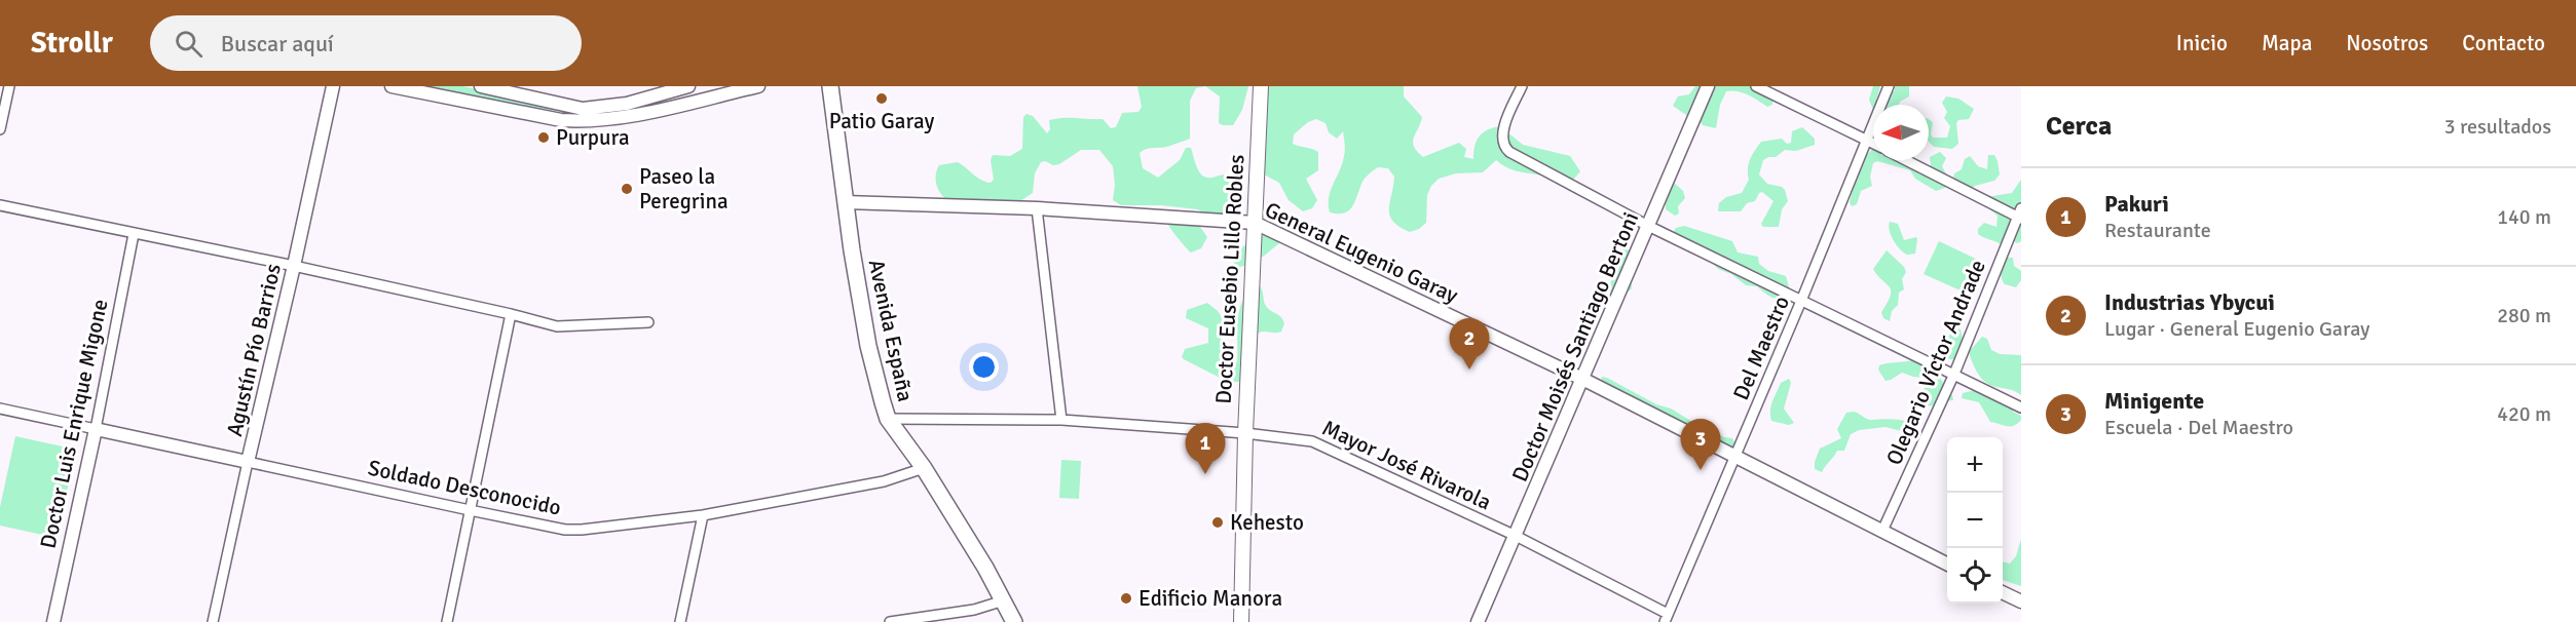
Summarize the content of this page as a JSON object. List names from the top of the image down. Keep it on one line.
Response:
{"streets":{"main road":["Doctor Eusebio Lillo Robles","Avenida España"],"street":["General Eugenio Garay","Doctor Moisés Santiago Bertoni","Del Maestro","Agustín Pío Barrios","Olegario Víctor Andrade","Doctor Luis Enrique Migone","Mayor José Rivarola","Soldado Desconocido"]},"crossings":[["General Eugenio Garay","Doctor Eusebio Lillo Robles"],["General Eugenio Garay","Avenida España"],["General Eugenio Garay","Doctor Moisés Santiago Bertoni"],["General Eugenio Garay","Del Maestro"],["General Eugenio Garay","Olegario Víctor Andrade"],["Doctor Eusebio Lillo Robles","Mayor José Rivarola"],["Avenida España","Mayor José Rivarola"],["Avenida España","Soldado Desconocido"],["Doctor Moisés Santiago Bertoni","Mayor José Rivarola"],["Del Maestro","Mayor José Rivarola"],["Agustín Pío Barrios","Soldado Desconocido"],["Doctor Luis Enrique Migone","Soldado Desconocido"]],"places":["Patio Garay","Purpura","Paseo la Peregrina","Kehesto","Edificio Manora"],"north":"left","page":{"header":"Strollr","search":"Buscar aquí","nav":["Inicio","Mapa","Nosotros","Contacto"],"heading":["Cerca","3 resultados"],"list":[{"mark":"1","name":"Pakuri","note":"Restaurante","value":"140 m"},{"mark":"2","name":"Industrias Ybycui","note":"Lugar · General Eugenio Garay","value":"280 m"},{"mark":"3","name":"Minigente","note":"Escuela · Del Maestro","value":"420 m"}],"pins":["2","3","1"],"map_buttons":["+","−"]}}
